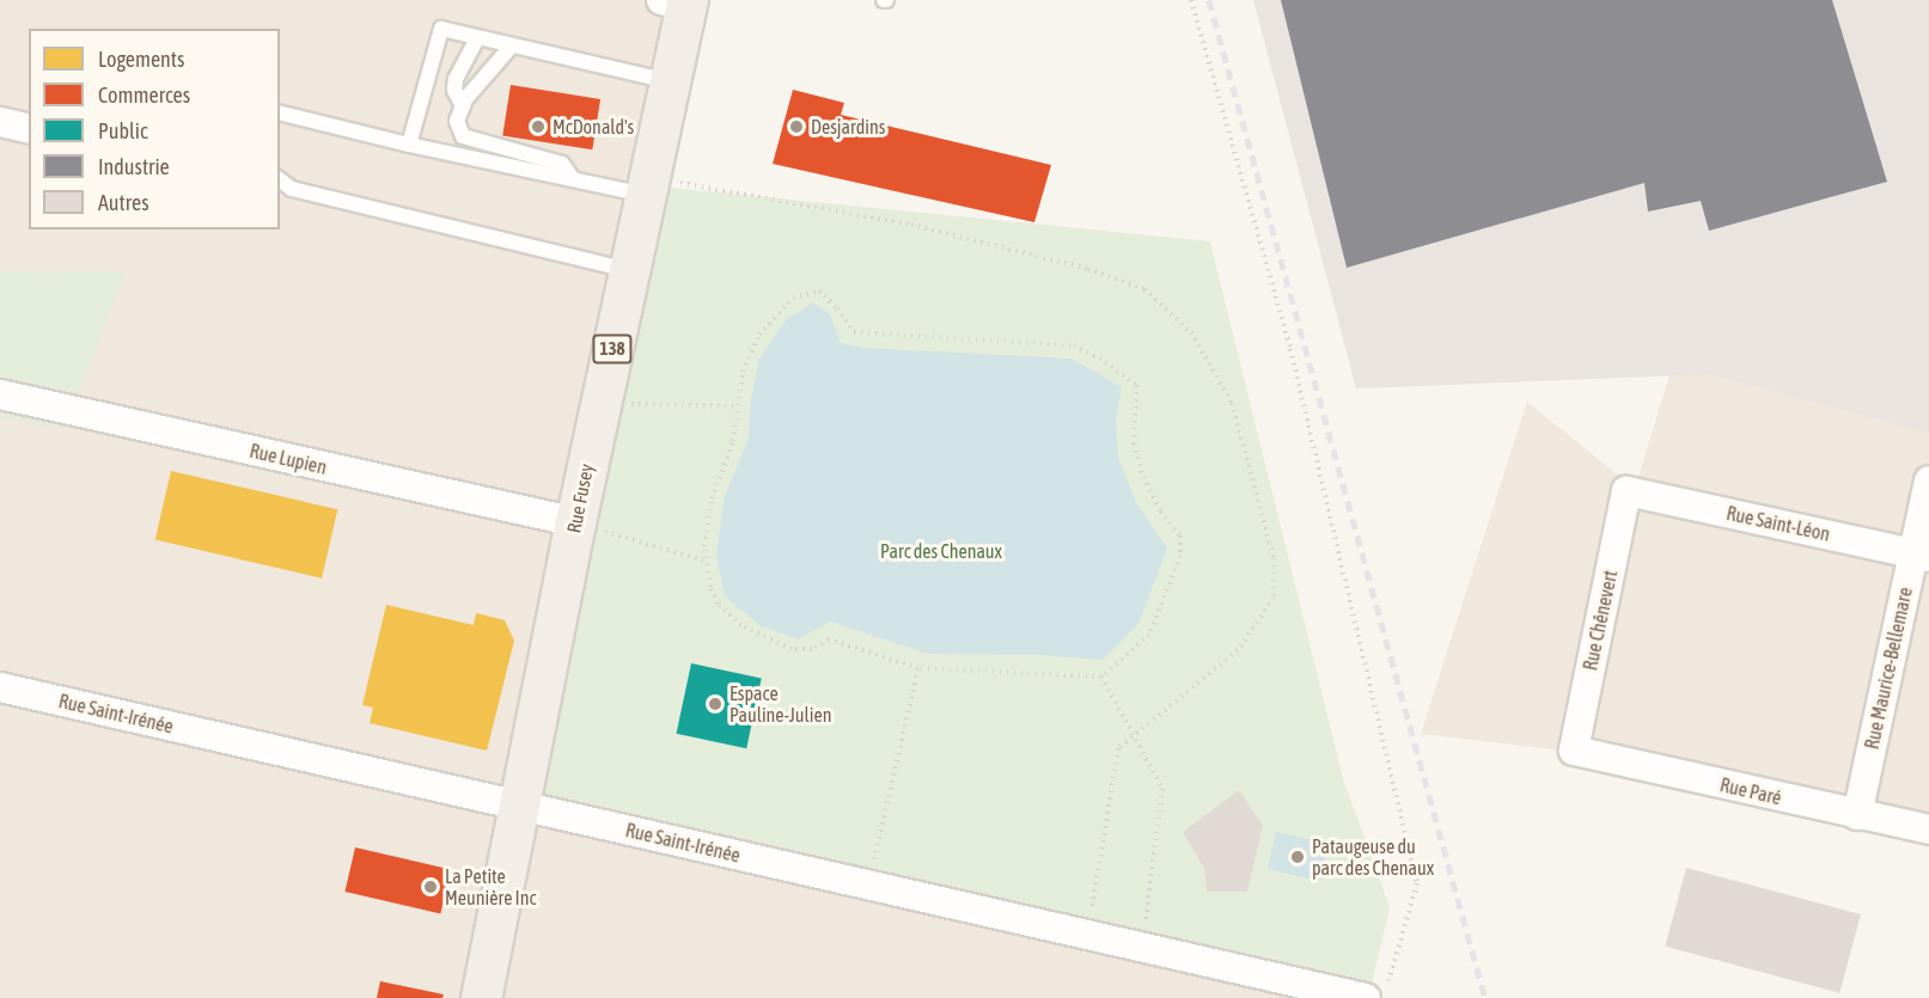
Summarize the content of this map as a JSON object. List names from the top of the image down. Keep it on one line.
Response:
{"streets":{"main road":["138","Rue Fusey"],"street":["Rue Lupien","Rue Saint-Léon","Rue Chênevert","Rue Maurice-Bellemare","Rue Saint-Irénée","Rue Paré"]},"crossings":[["Rue Lupien","Rue Fusey"],["Rue Fusey","Rue Saint-Irénée"],["Rue Saint-Léon","Rue Chênevert"],["Rue Saint-Léon","Rue Maurice-Bellemare"],["Rue Chênevert","Rue Paré"],["Rue Maurice-Bellemare","Rue Paré"]],"parks":["Parc des Chenaux"],"places":["McDonald's","Desjardins","Espace Pauline-Julien","Pataugeuse du parc des Chenaux","La Petite Meunière Inc"],"legend":["Logements","Commerces","Public","Industrie","Autres"]}
